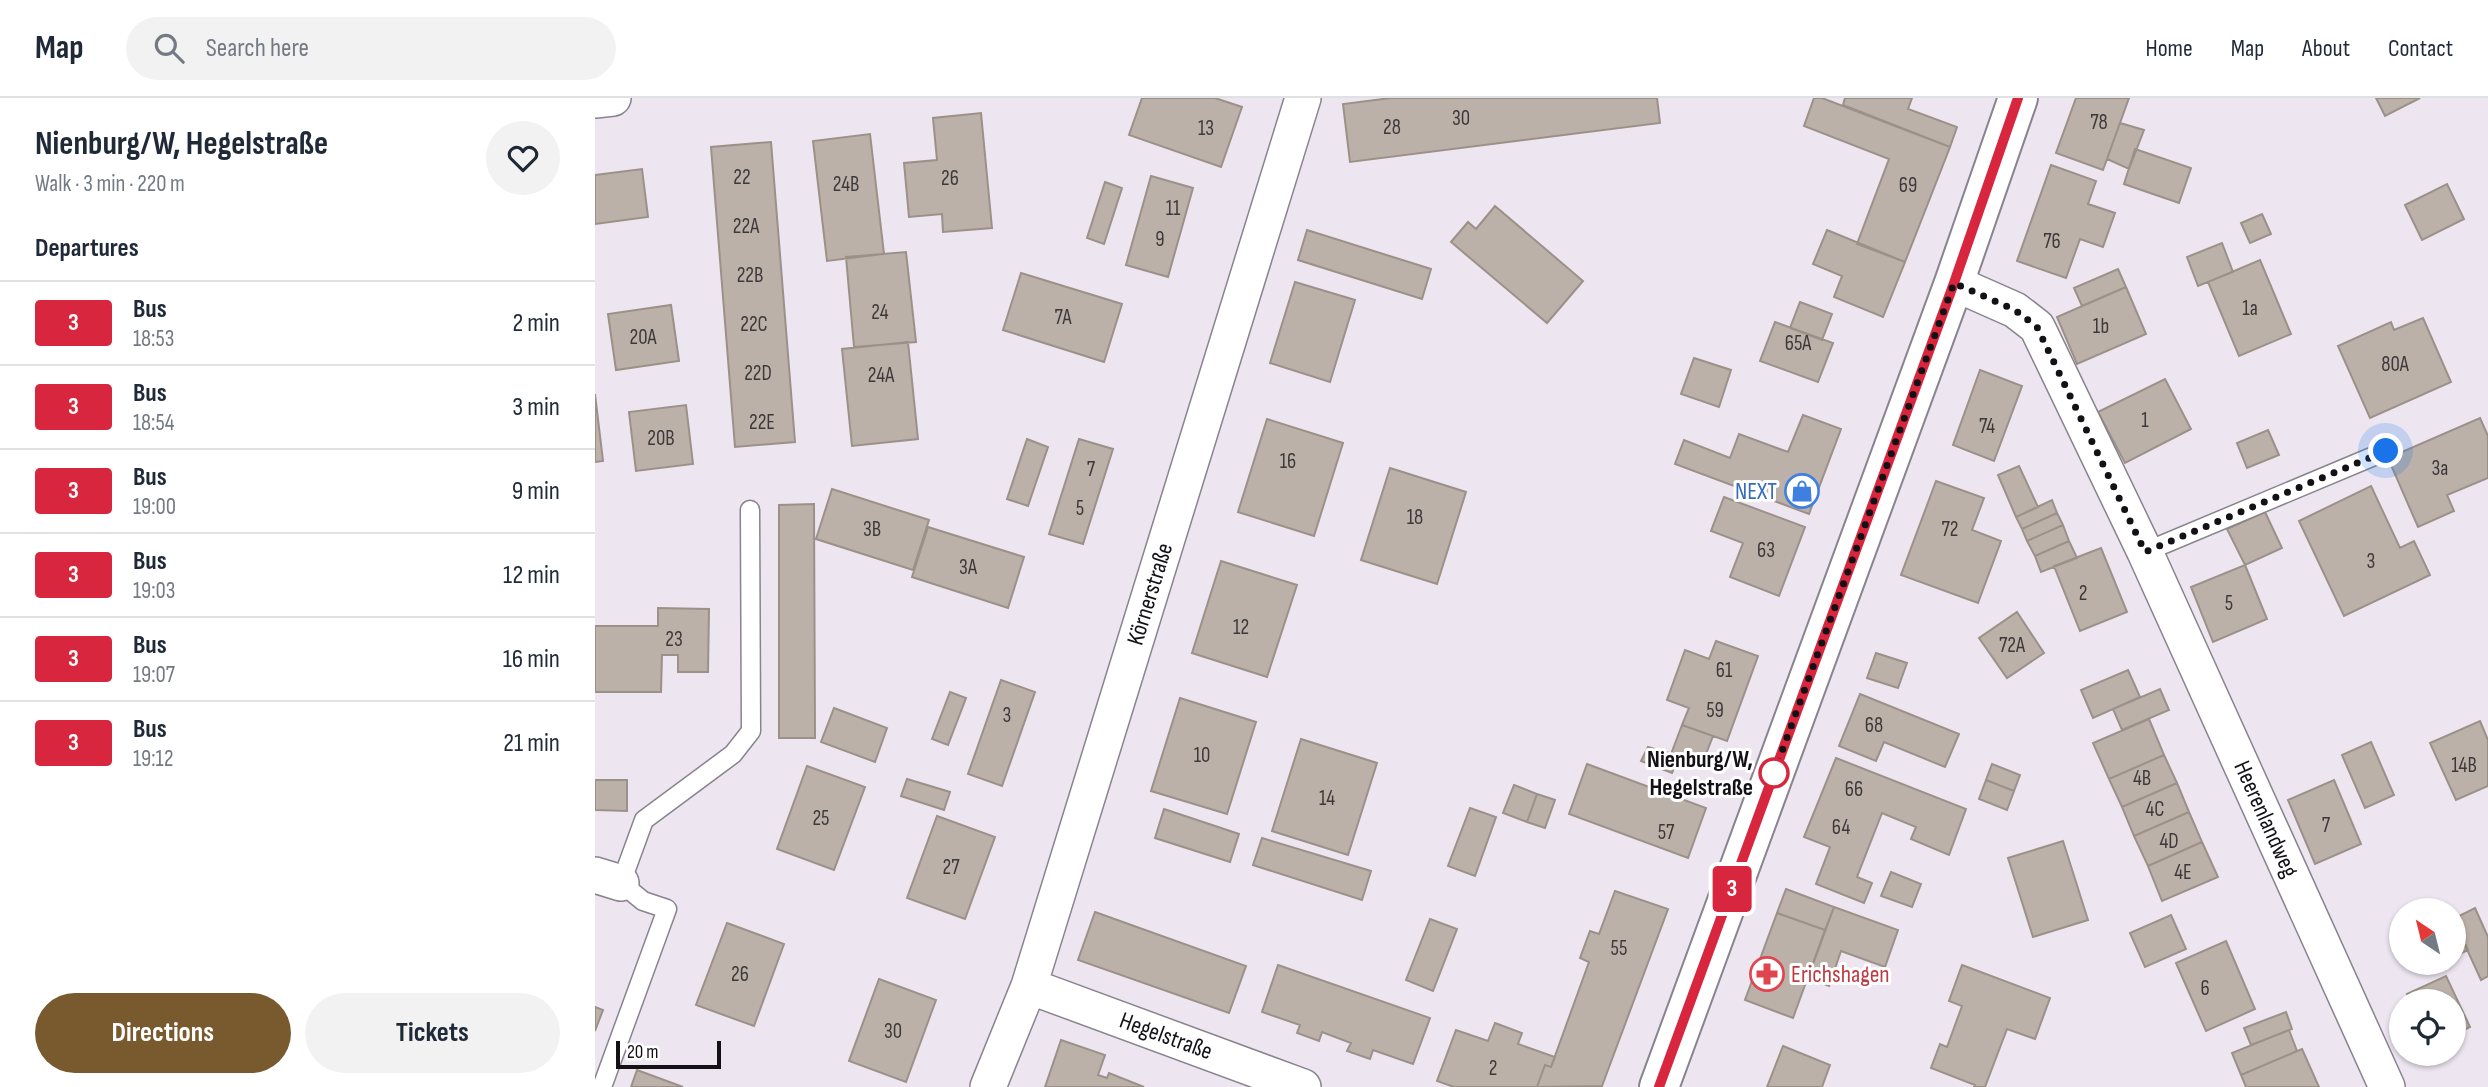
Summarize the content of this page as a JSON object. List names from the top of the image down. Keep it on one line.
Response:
{"streets":{"street":["Körnerstraße","Heerenlandweg","Hegelstraße"]},"crossings":[["Körnerstraße","Hegelstraße"]],"places":{"shop":["NEXT"],"other":["Nienburg/W, Hegelstraße"],"pharmacy":["Erichshagen"]},"lines":["bus line 3"],"house_numbers":["30","78","28","13","22","26","24B","69","11","22A","9","76","22B","1a","24","7A","22C","1b","20A","65A","80A","22D","24A","1","22E","74","20B","16","3a","7","5","18","3B","72","63","3","3A","2","5","12","23","72A","61","59","3","68","10","14B","4B","66","14","4C","25","7","64","57","4D","27","4E","55","26","6","30","2"],"scale_bar":"20 m","north":"top left","page":{"header":"Map","search":"Search here","nav":["Home","Map","About","Contact"],"heading":[["Nienburg/W, Hegelstraße","Walk · 3 min · 220 m"],"Departures"],"on_map":"3","list":[{"mark":"3","name":"Bus","note":"18:53","value":"2 min"},{"mark":"3","name":"Bus","note":"18:54","value":"3 min"},{"mark":"3","name":"Bus","note":"19:00","value":"9 min"},{"mark":"3","name":"Bus","note":"19:03","value":"12 min"},{"mark":"3","name":"Bus","note":"19:07","value":"16 min"},{"mark":"3","name":"Bus","note":"19:12","value":"21 min"}],"buttons":["Directions","Tickets"],"scale":"20 m"}}
